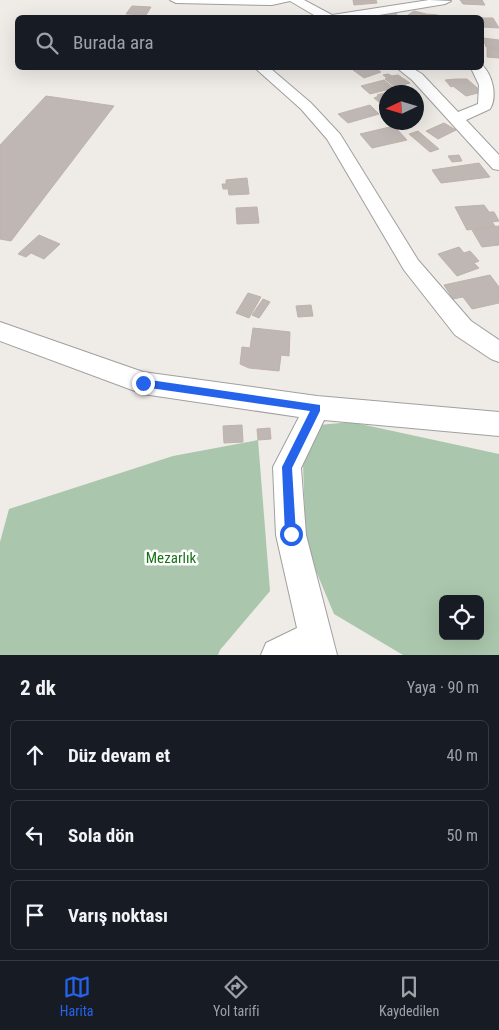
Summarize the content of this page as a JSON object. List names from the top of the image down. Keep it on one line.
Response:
{"parks":["Mezarlık"],"north":"left","page":{"search":"Burada ara","heading":["2 dk","Yaya · 90 m"],"list":[["Düz devam et","40 m"],["Sola dön","50 m"],"Varış noktası"],"nav":["Harita","Yol tarifi","Kaydedilen"]}}
